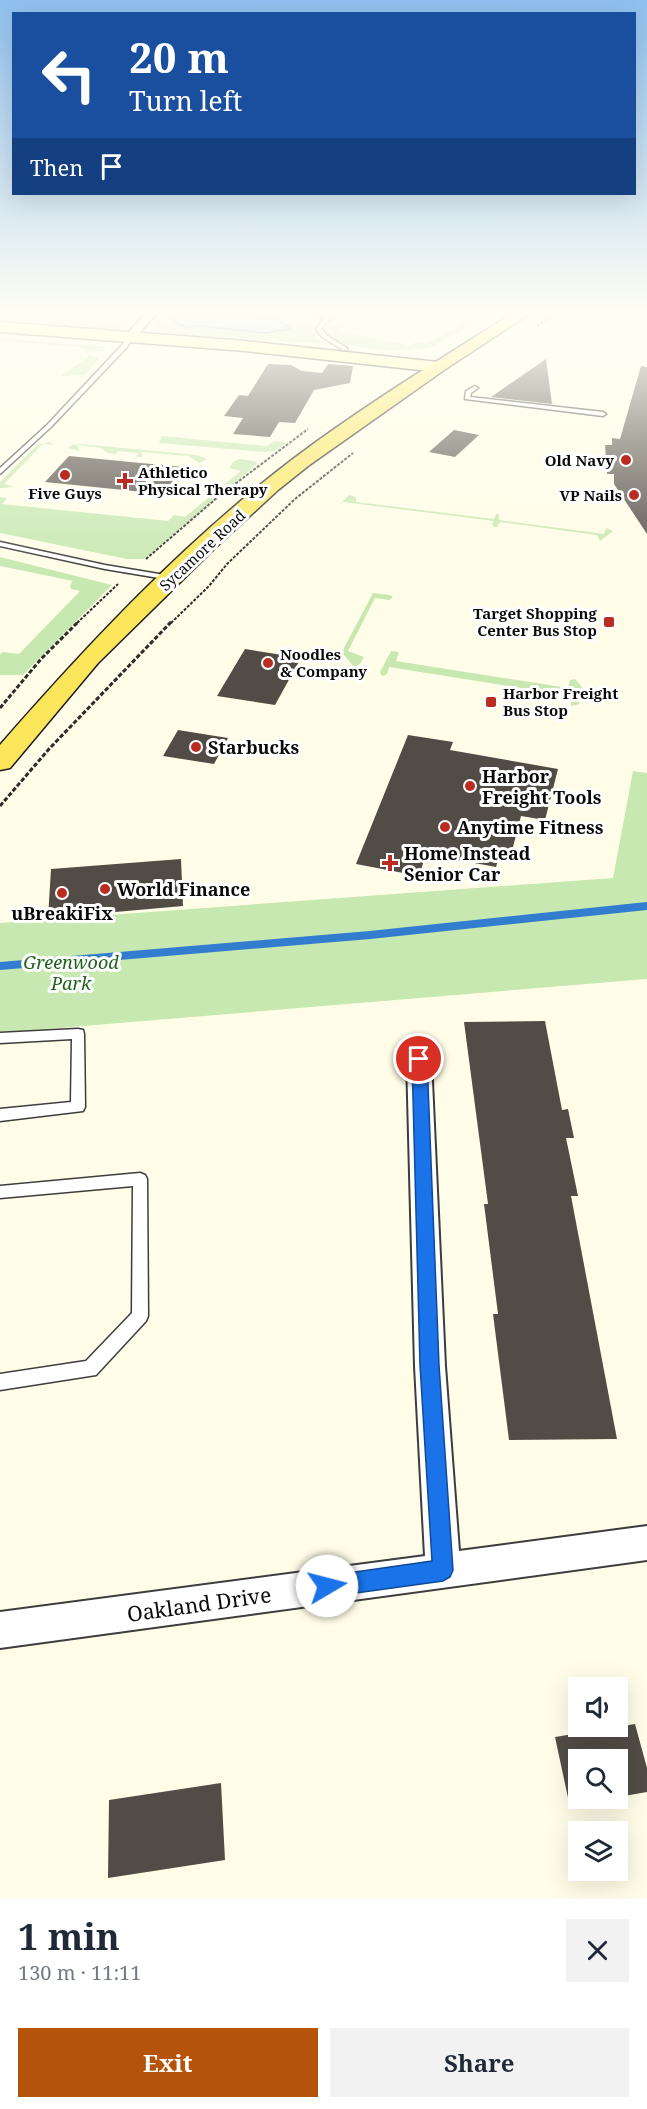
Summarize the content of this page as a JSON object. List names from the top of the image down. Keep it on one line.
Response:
{"streets":{"main road":["Sycamore Road"],"street":["Oakland Drive"]},"parks":["Greenwood Park"],"places":{"other":["Old Navy","Five Guys","VP Nails","Noodles & Company","Starbucks","Harbor Freight Tools","Anytime Fitness","World Finance","uBreakiFix"],"health":["Athletico Physical Therapy","Home Instead Senior Car"],"transit":["Target Shopping Center Bus Stop","Harbor Freight Bus Stop"]},"page":{"turn":["20 m","Turn left"],"then":"Then","heading":["1 min","130 m · 11:11"],"buttons":["Exit","Share"]}}
